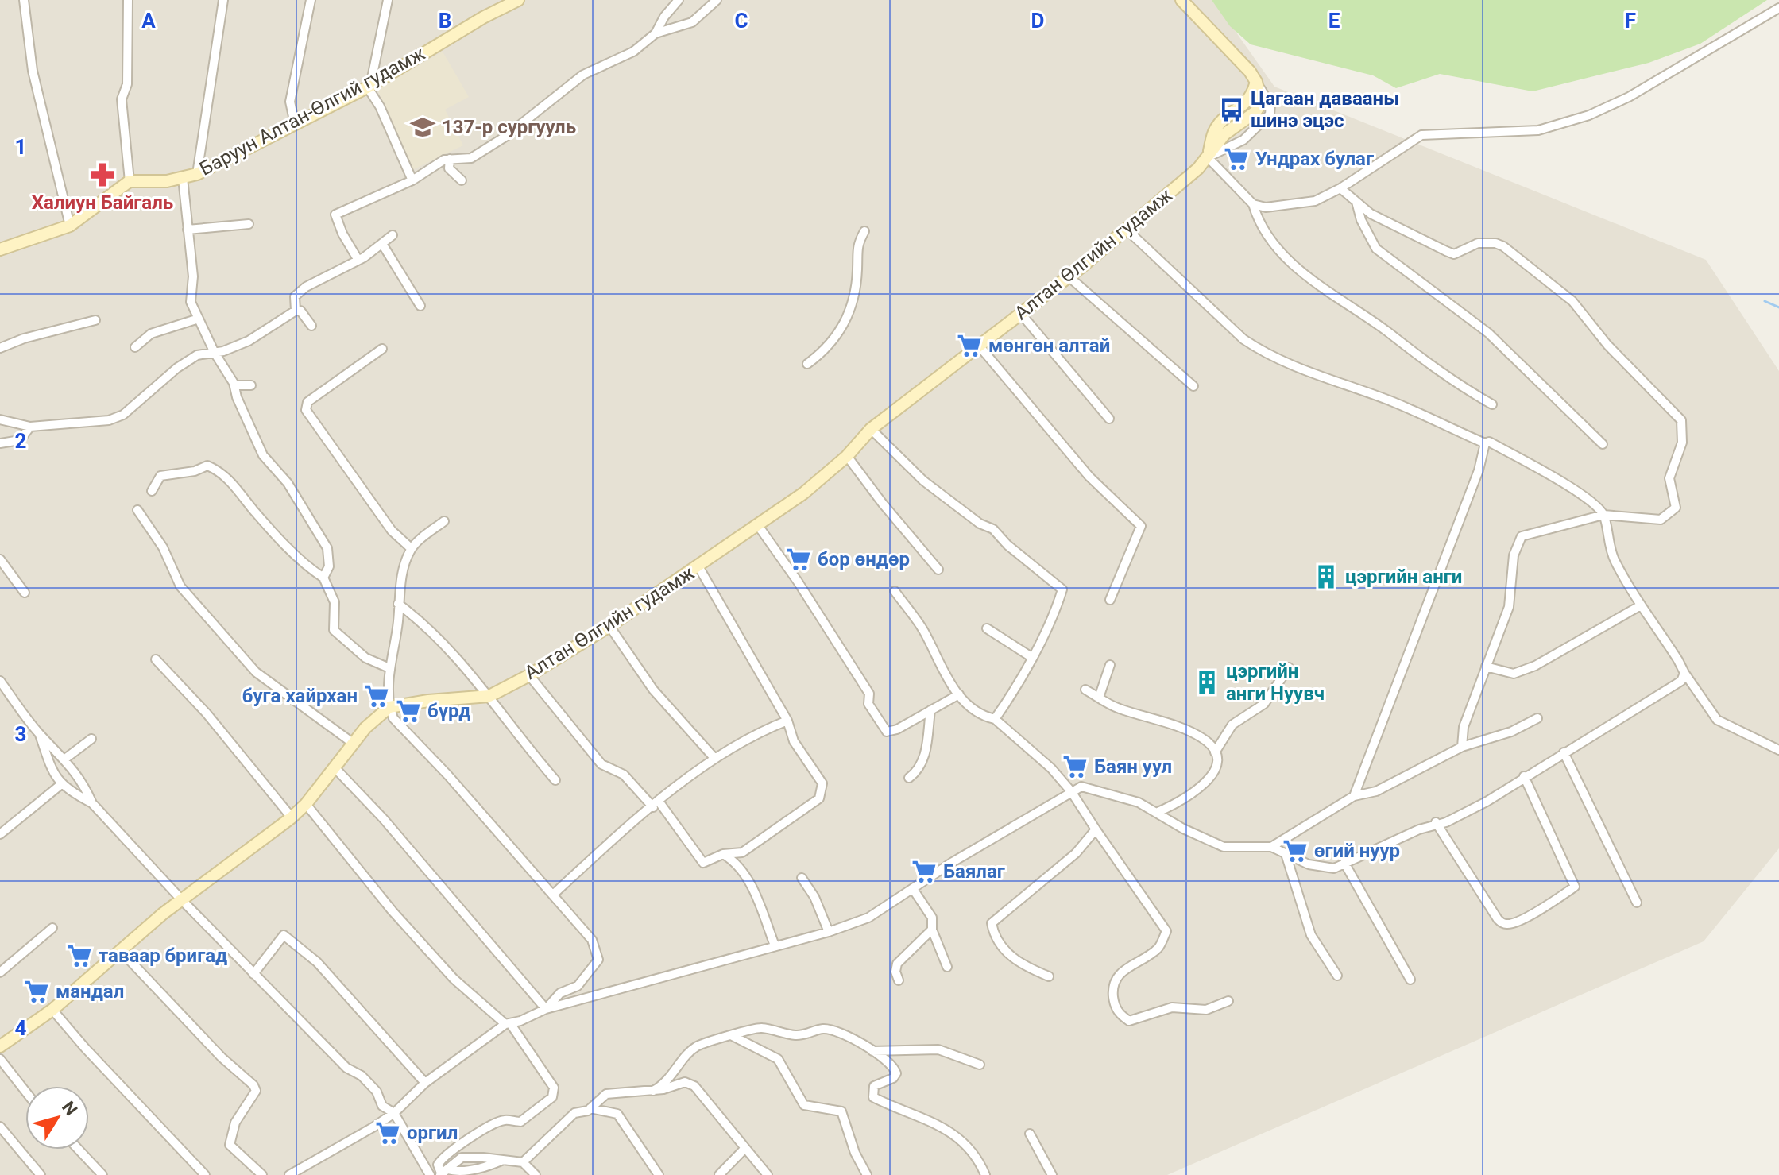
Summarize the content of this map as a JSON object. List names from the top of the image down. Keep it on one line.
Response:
{"streets":{"main road":["Баруун Алтан-Өлгий гудамж","Алтан Өлгийн гудамж"]},"places":{"bus stop":["Цагаан давааны шинэ эцэс"],"school or university":["137-р сургууль"],"supermarket":["Ундрах булаг","мөнгөн алтай","бор өндөр","буга хайрхан","бүрд","Баян уул","өгий нуур","Баялаг","таваар бригад","мандал","оргил"],"pharmacy":["Халиун Байгаль"],"building":["цэргийн анги","цэргийн анги Нуувч"]},"north":"top right","grid":{"columns":["A","B","C","D","E","F"],"rows":["1","2","3","4"]}}
